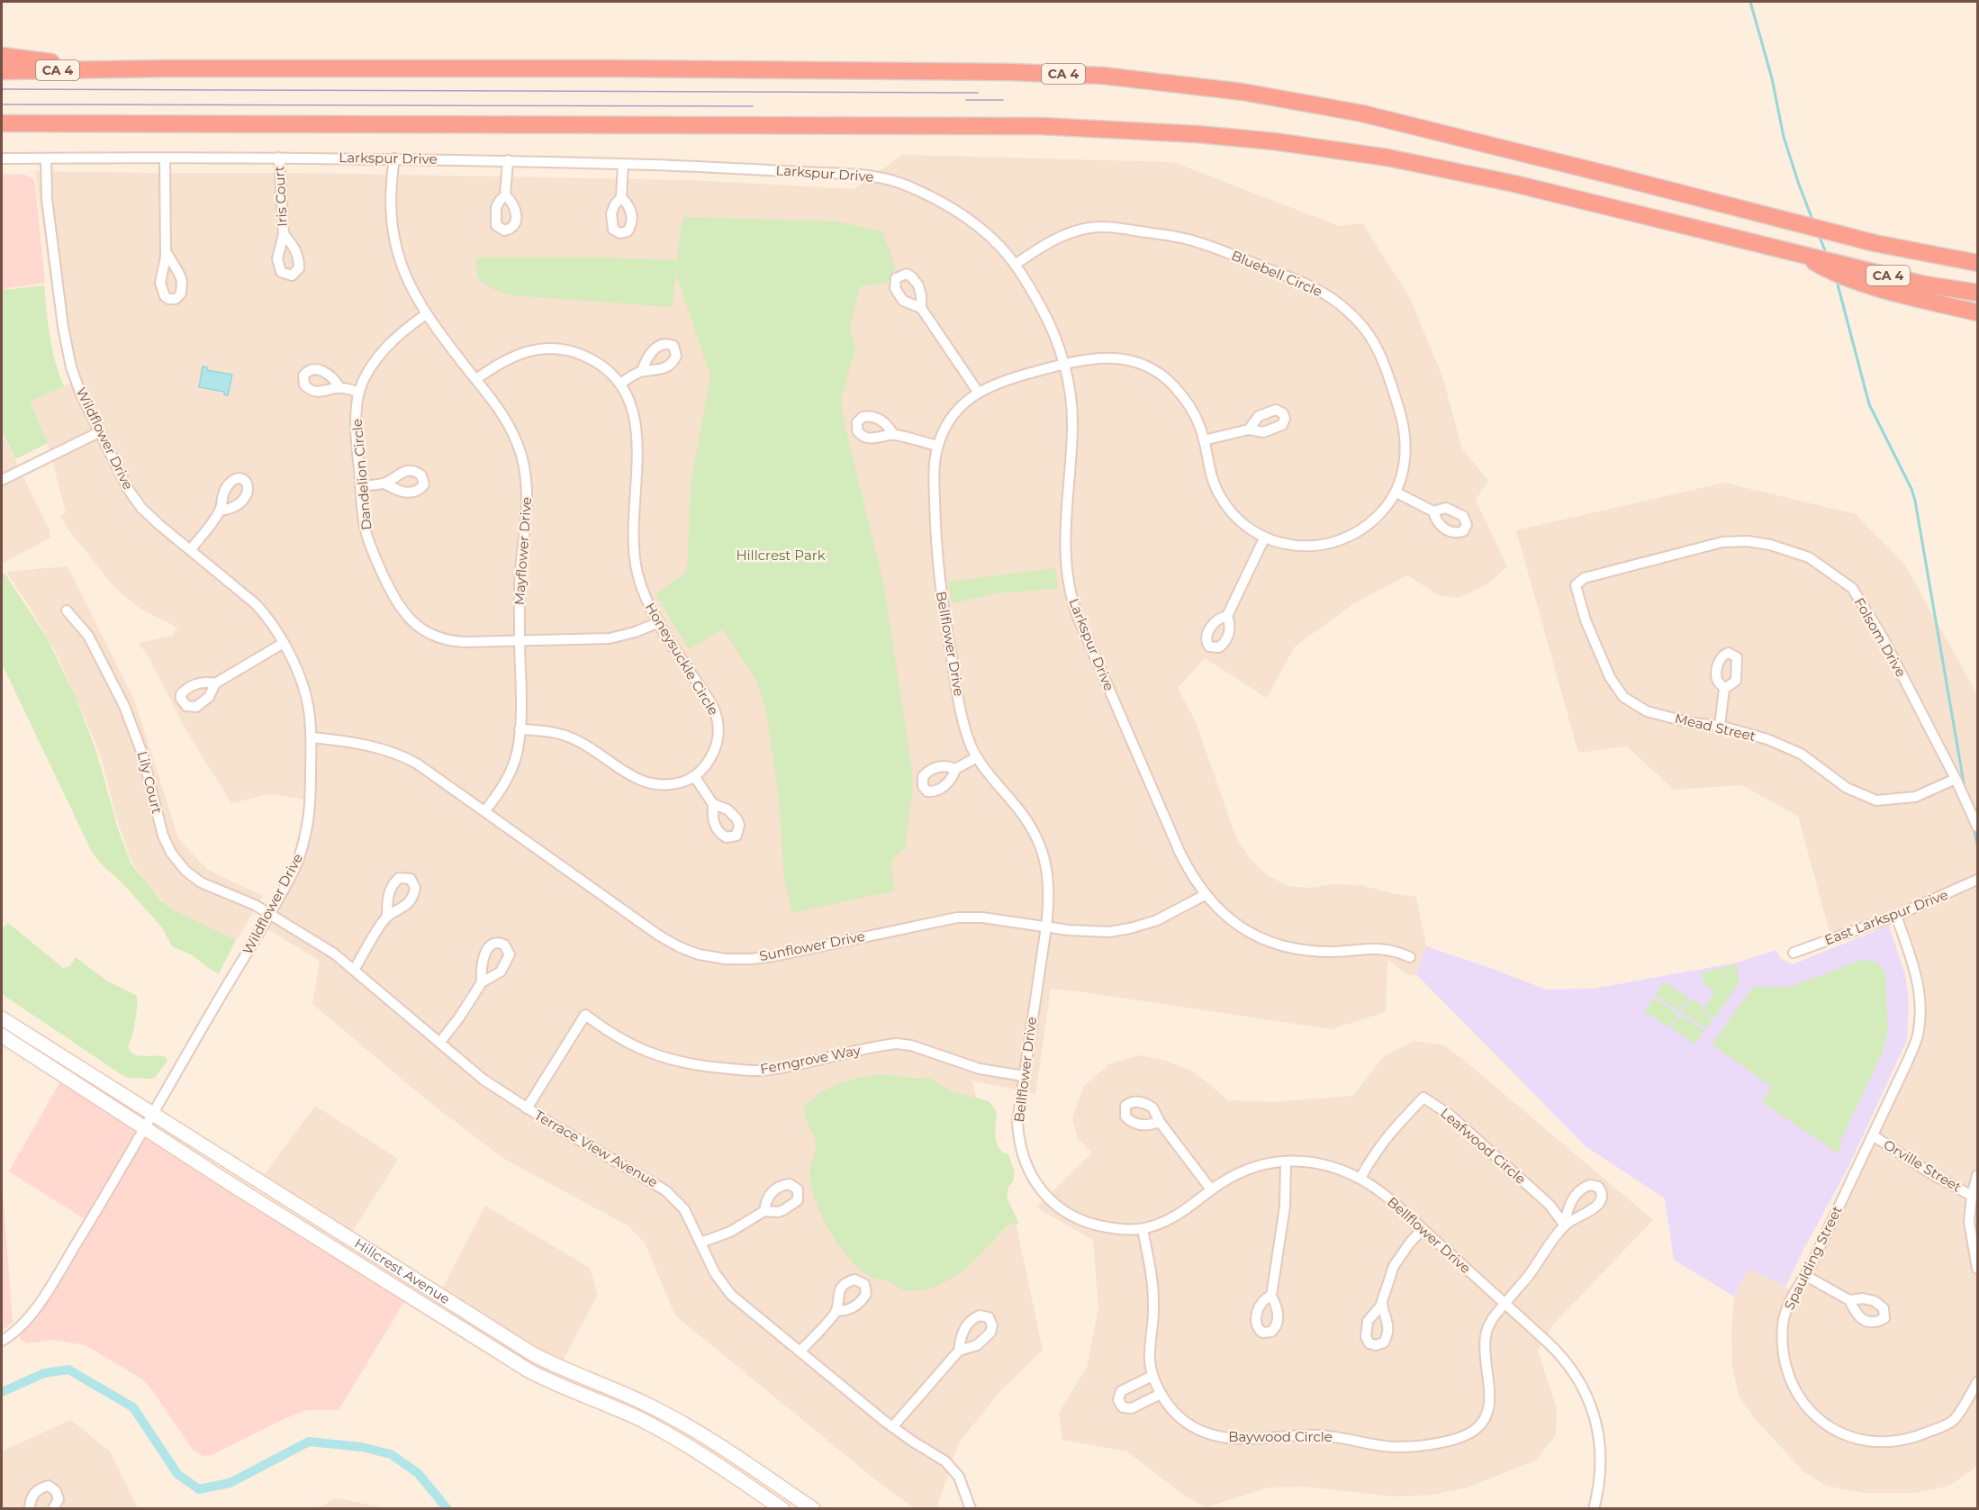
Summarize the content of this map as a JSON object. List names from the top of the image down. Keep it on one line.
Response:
{"streets":{"highway":["CA 4"],"main road":["Hillcrest Avenue"],"street":["Larkspur Drive","Iris Court","Bluebell Circle","Wildflower Drive","Dandelion Circle","Mayflower Drive","Folsom Drive","Bellflower Drive","Honeysuckle Circle","Mead Street","Lily Court","East Larkspur Drive","Sunflower Drive","Ferngrove Way","Leafwood Circle","Terrace View Avenue","Orville Street","Spaulding Street","Baywood Circle"]},"crossings":[["Larkspur Drive","Iris Court"],["Larkspur Drive","Bluebell Circle"],["Larkspur Drive","Wildflower Drive"],["Larkspur Drive","Mayflower Drive"],["Larkspur Drive","Bellflower Drive"],["Larkspur Drive","Sunflower Drive"],["Bluebell Circle","Bellflower Drive"],["Wildflower Drive","Lily Court"],["Wildflower Drive","Sunflower Drive"],["Wildflower Drive","Terrace View Avenue"],["Wildflower Drive","Hillcrest Avenue"],["Dandelion Circle","Mayflower Drive"],["Dandelion Circle","Honeysuckle Circle"],["Mayflower Drive","Honeysuckle Circle"],["Mayflower Drive","Sunflower Drive"],["Folsom Drive","Mead Street"],["Bellflower Drive","Sunflower Drive"],["Bellflower Drive","Ferngrove Way"],["Bellflower Drive","Leafwood Circle"],["Bellflower Drive","Baywood Circle"],["Lily Court","Terrace View Avenue"],["East Larkspur Drive","Spaulding Street"],["Ferngrove Way","Terrace View Avenue"],["Leafwood Circle","Baywood Circle"],["Orville Street","Spaulding Street"]],"parks":["Hillcrest Park"]}
